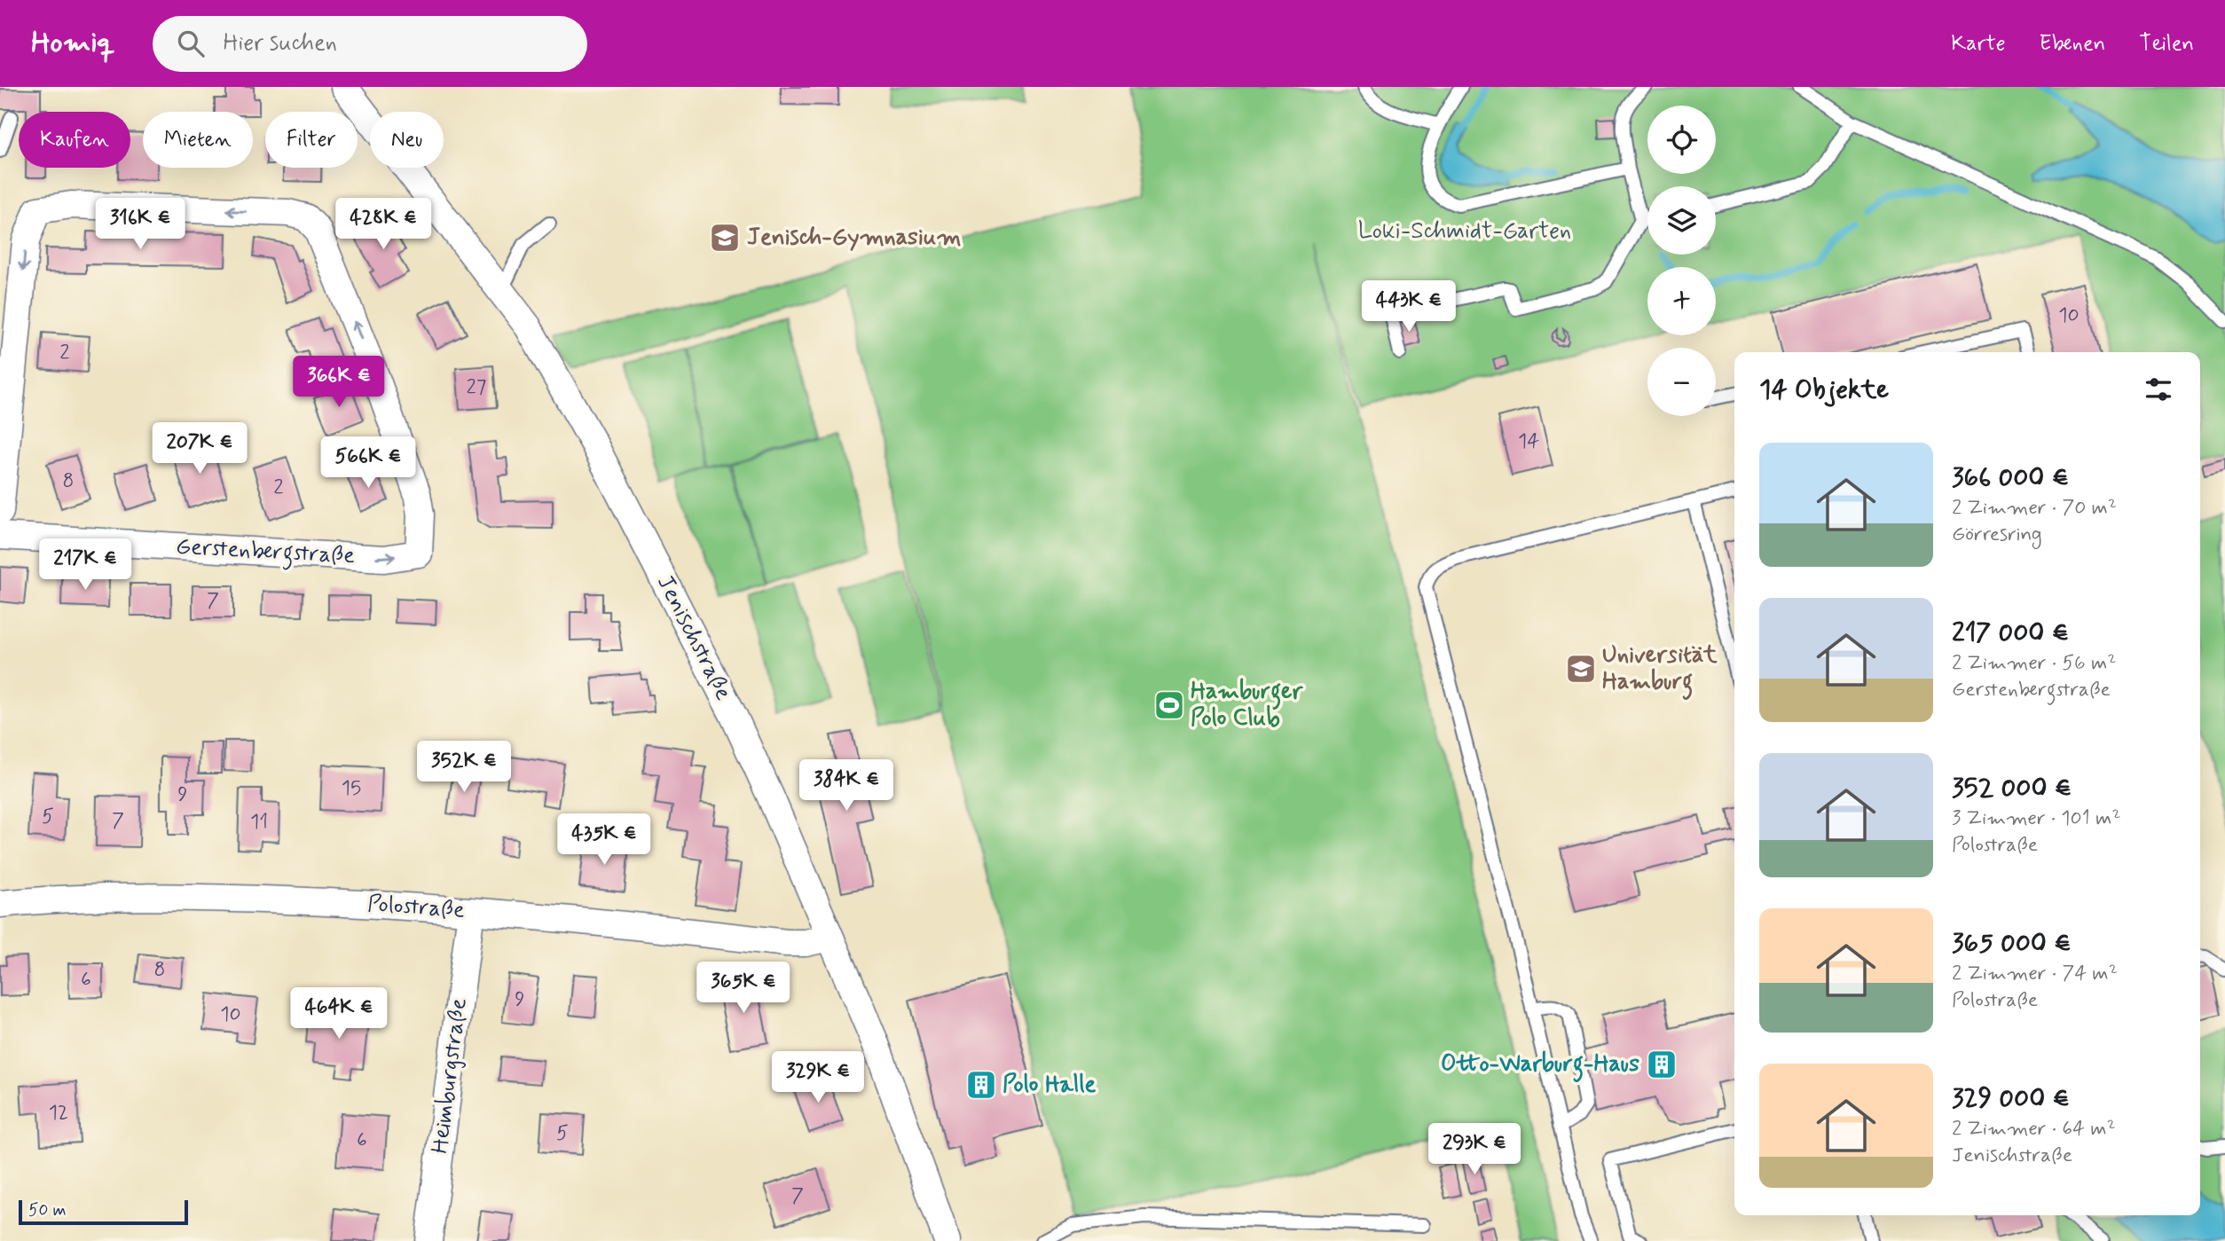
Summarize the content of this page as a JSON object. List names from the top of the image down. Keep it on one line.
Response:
{"streets":{"street":["Gerstenbergstraße","Jenischstraße","Polostraße","Heimburgstraße"]},"crossings":[["Jenischstraße","Polostraße"],["Polostraße","Heimburgstraße"]],"parks":["Loki-Schmidt-Garten"],"places":{"school or university":["Jenisch-Gymnasium","Universität Hamburg"],"sports":["Hamburger Polo Club"],"building":["Otto-Warburg-Haus","Polo Halle"]},"house_numbers":["10","2","27","14","8","2","7","15","9","5","7","11","8","6","9","10","12","5","6","7"],"scale_bar":"50 m","page":{"header":"Homiq","search":"Hier suchen","nav":["Karte","Ebenen","Teilen"],"map_buttons":["+","−"],"chip":["Kaufen","Mieten","Filter","Neu"],"price":["316K €","428K €","443K €","366K €","207K €","566K €","217K €","352K €","384K €","435K €","365K €","464K €","329K €","293K €"],"heading":"14 Objekte","list":[{"name":"366 000 €","note":"2 Zimmer · 70 m² · Görresring"},{"name":"217 000 €","note":"2 Zimmer · 56 m² · Gerstenbergstraße"},{"name":"352 000 €","note":"3 Zimmer · 101 m² · Polostraße"},{"name":"365 000 €","note":"2 Zimmer · 74 m² · Polostraße"},{"name":"329 000 €","note":"2 Zimmer · 64 m² · Jenischstraße"}],"scale":"50 m"}}
